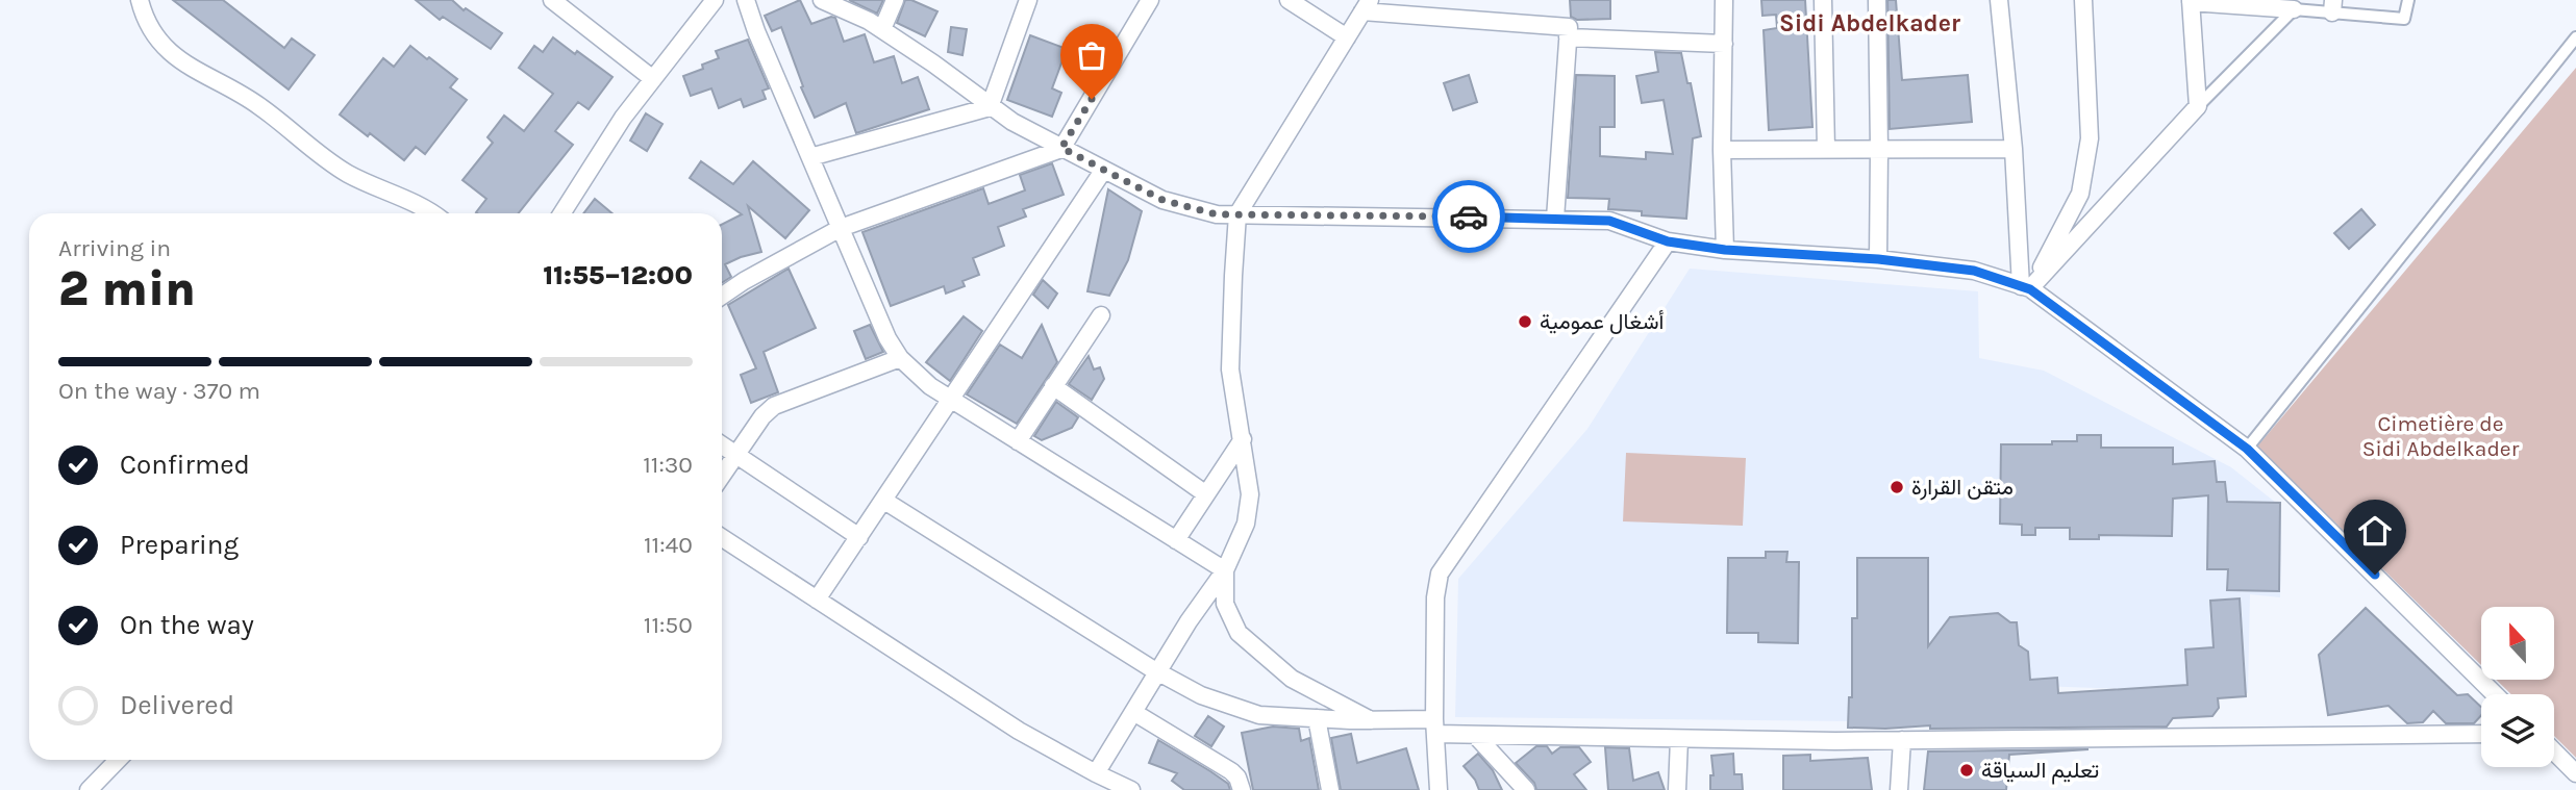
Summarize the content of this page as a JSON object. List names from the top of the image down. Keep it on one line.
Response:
{"districts":["Sidi Abdelkader"],"parks":["Cimetière de Sidi Abdelkader"],"places":["أشغال عمومية","متقن القرارة","تعليم السياقة"],"north":"top","page":{"heading":["2 min","Arriving in","11:55–12:00"],"bar":"On the way · 370 m","list":[["Confirmed","11:30"],["Preparing","11:40"],["On the way","11:50"],"Delivered"]}}
